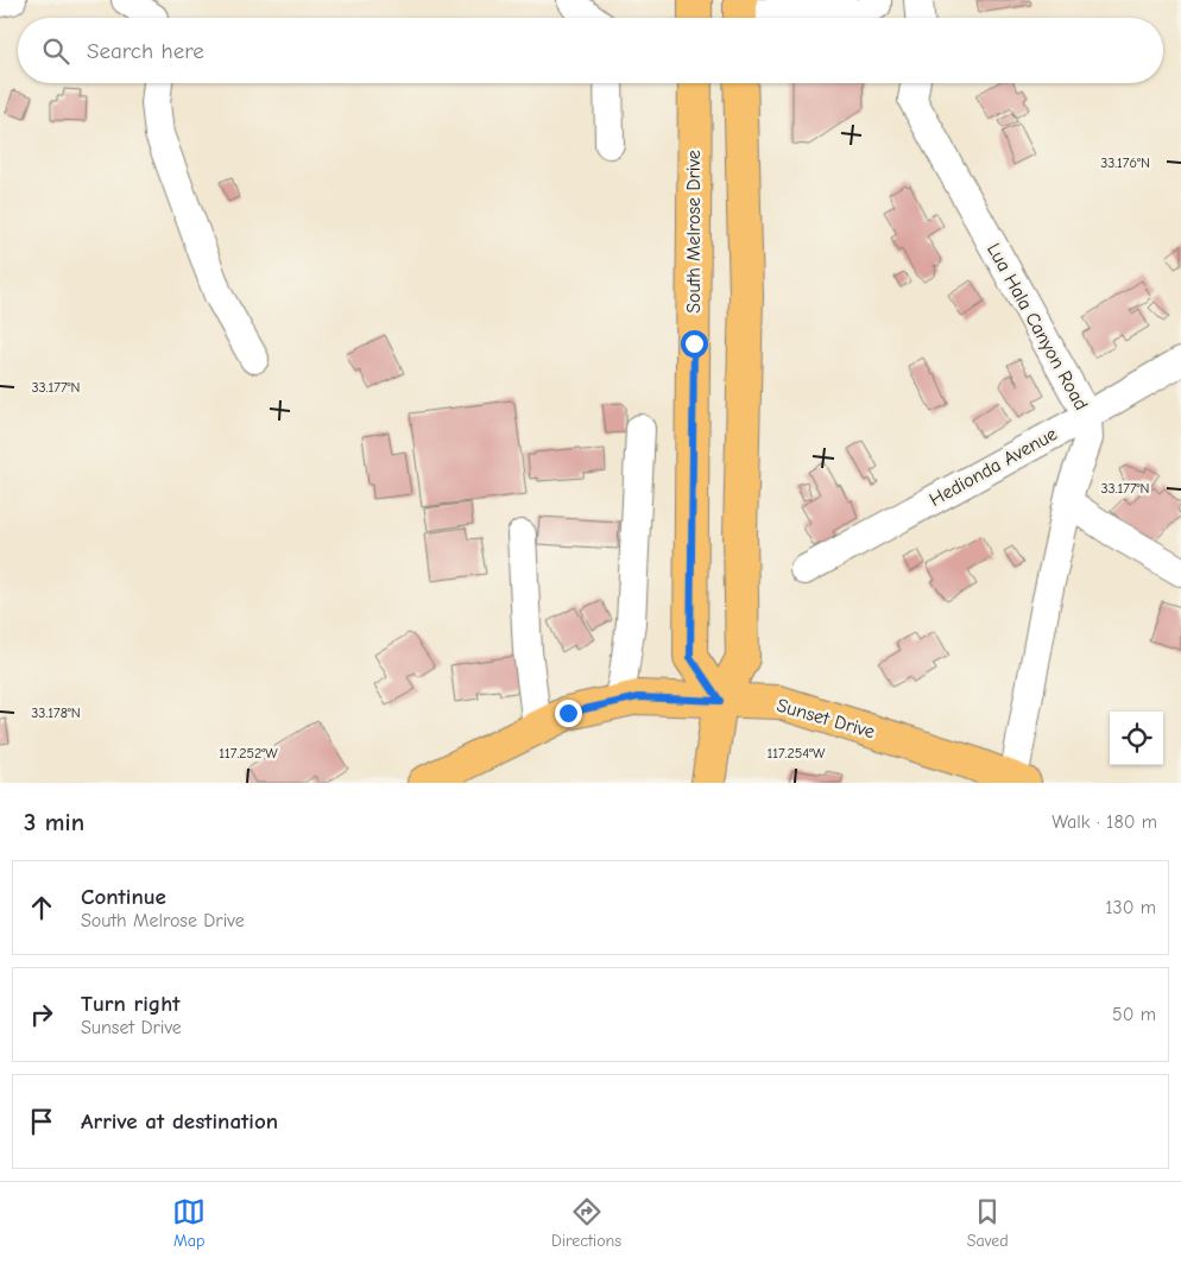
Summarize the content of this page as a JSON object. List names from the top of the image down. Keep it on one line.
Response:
{"streets":{"main road":["South Melrose Drive","Sunset Drive"],"street":["Lua Hala Canyon Road","Hedionda Avenue"]},"crossings":[["South Melrose Drive","Sunset Drive"],["Lua Hala Canyon Road","Hedionda Avenue"],["Lua Hala Canyon Road","Sunset Drive"]],"page":{"search":"Search here","heading":["3 min","Walk · 180 m"],"list":[["Continue","South Melrose Drive","130 m"],["Turn right","Sunset Drive","50 m"],"Arrive at destination"],"nav":["Map","Directions","Saved"]},"coordinates":["33.176°N","33.177°N","33.178°N","117.252°W","117.254°W"]}
